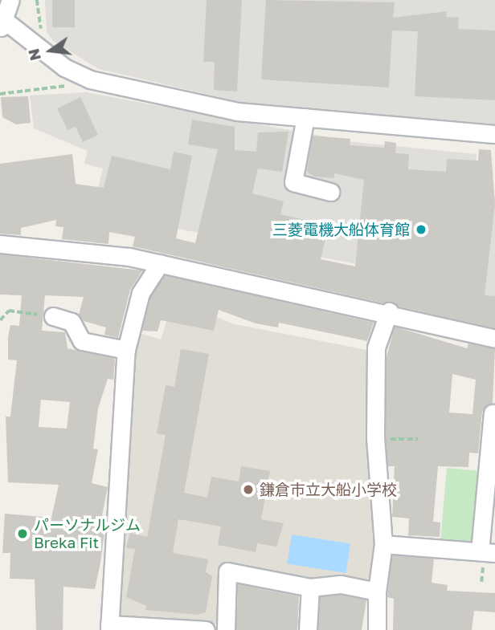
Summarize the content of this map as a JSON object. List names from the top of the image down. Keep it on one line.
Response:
{"places":["三菱電機大船体育館","鎌倉市立大船小学校","パーソナルジム Breka Fit"],"north":"left"}
